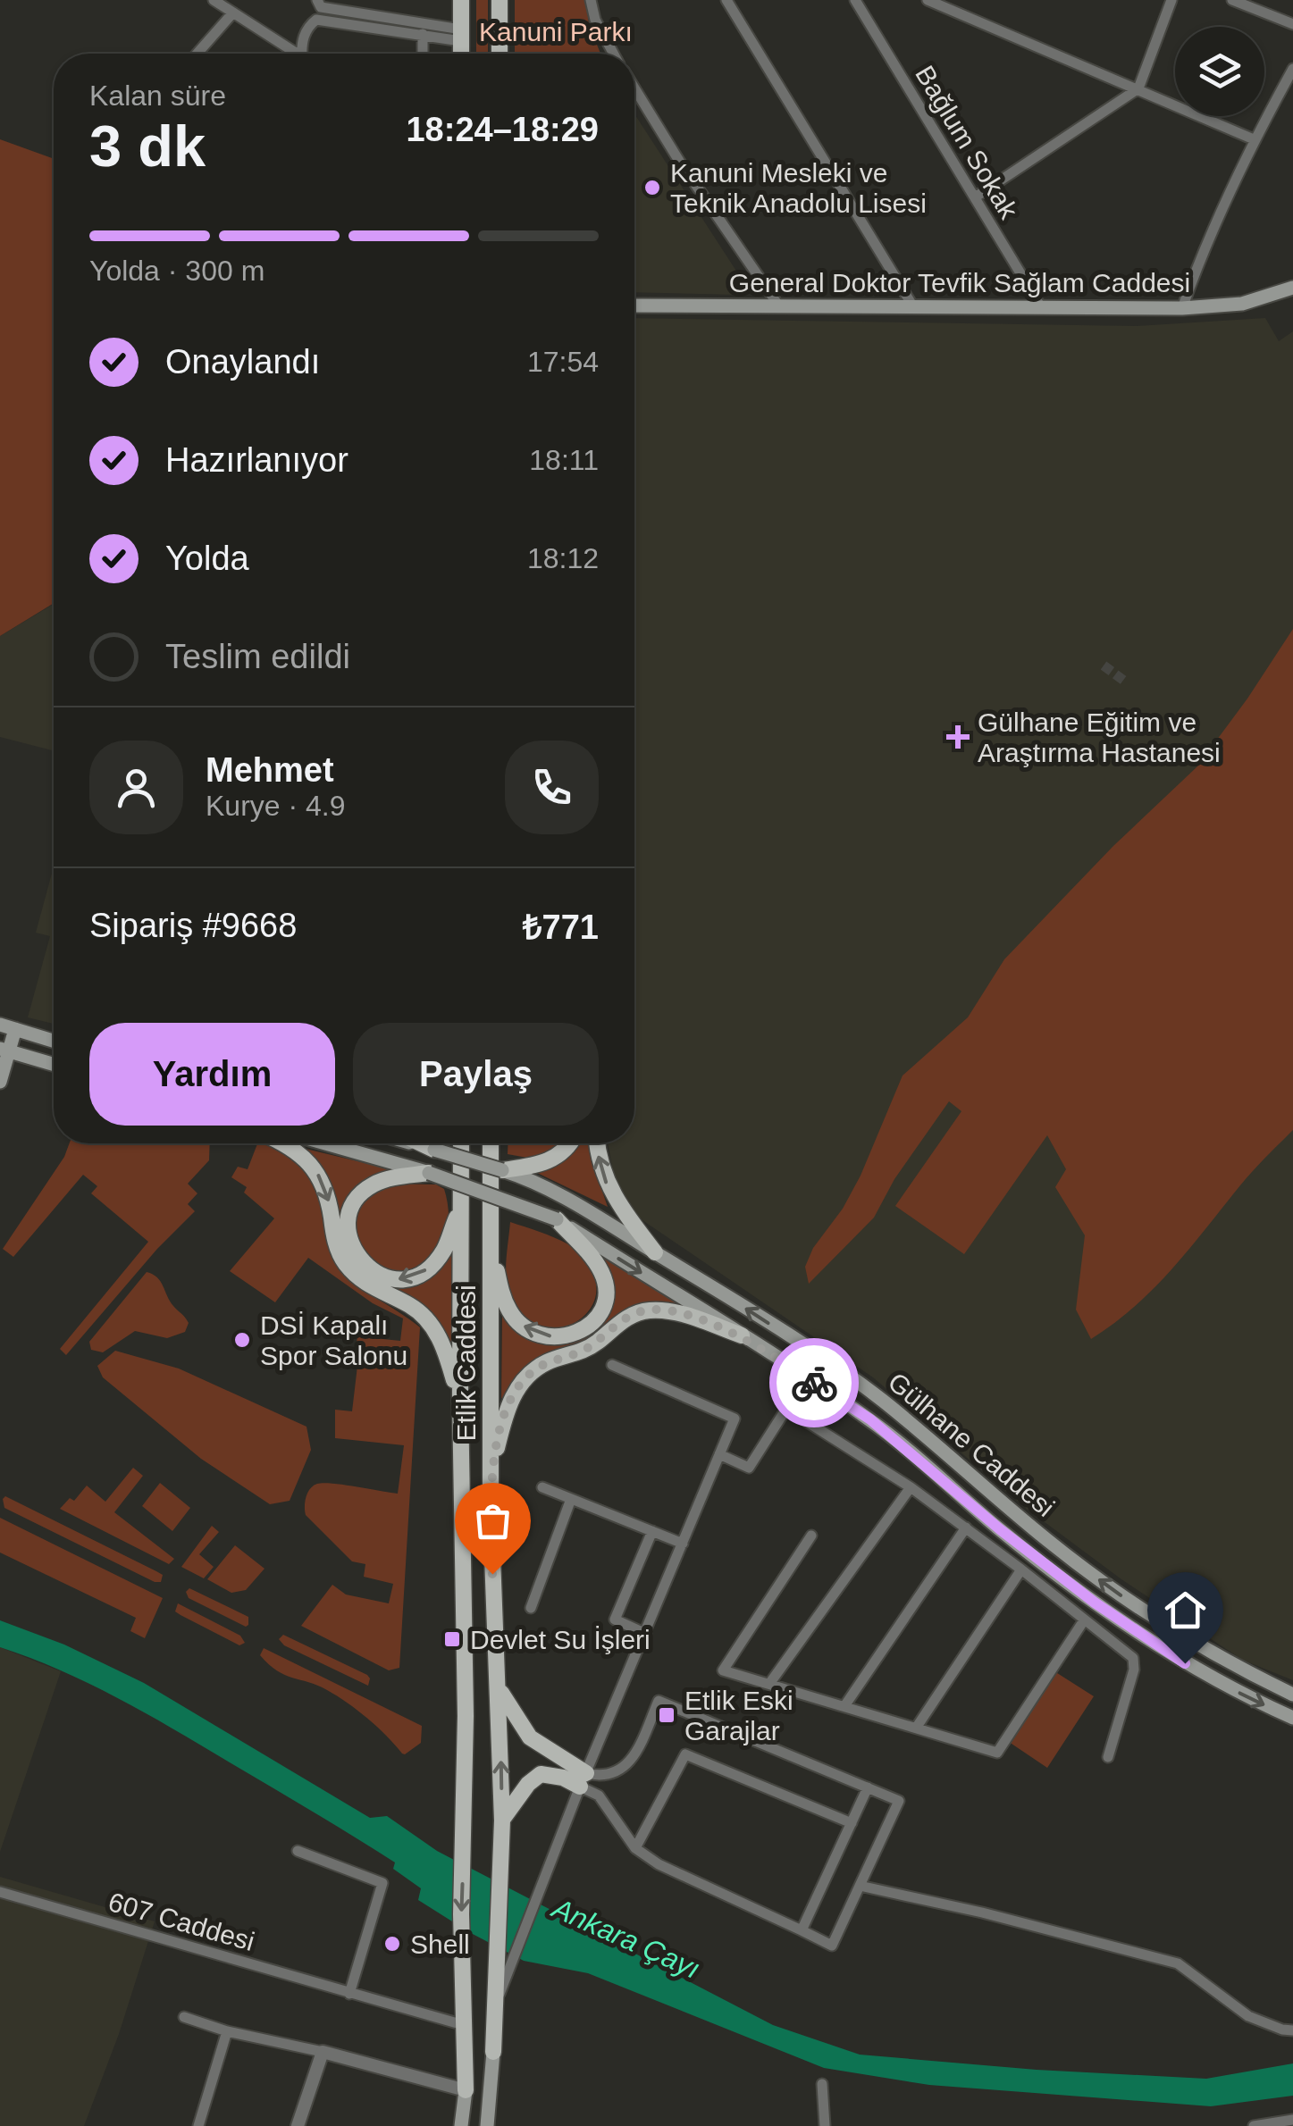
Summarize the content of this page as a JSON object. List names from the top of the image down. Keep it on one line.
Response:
{"streets":{"main road":["General Doktor Tevfik Sağlam Caddesi","Etlik Caddesi","Gülhane Caddesi"],"street":["Bağlum Sokak","607 Caddesi"]},"crossings":[["Bağlum Sokak","General Doktor Tevfik Sağlam Caddesi"],["Etlik Caddesi","607 Caddesi"]],"water":["Ankara Çayı"],"parks":["Kanuni Parkı"],"places":{"other":["Kanuni Mesleki ve Teknik Anadolu Lisesi","DSİ Kapalı Spor Salonu","Shell"],"health":["Gülhane Eğitim ve Araştırma Hastanesi"],"transit":["Devlet Su İşleri","Etlik Eski Garajlar"]},"page":{"heading":["3 dk","Kalan süre","18:24–18:29"],"panel":["Mehmet","Kurye · 4.9","Sipariş #9668","₺771"],"bar":"Yolda · 300 m","list":[["Onaylandı","17:54"],["Hazırlanıyor","18:11"],["Yolda","18:12"],"Teslim edildi"],"buttons":["Yardım","Paylaş"]}}
